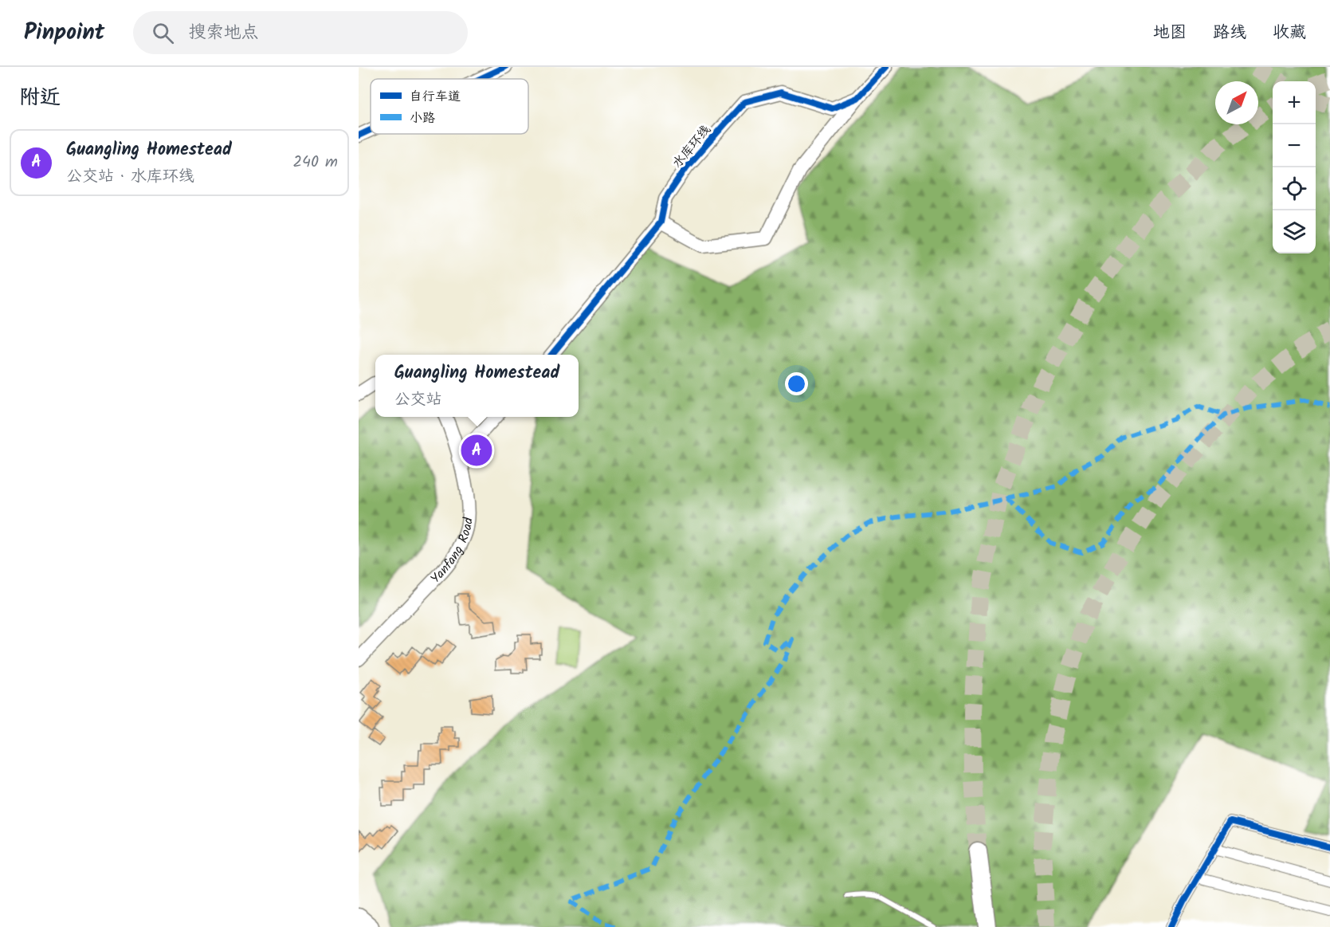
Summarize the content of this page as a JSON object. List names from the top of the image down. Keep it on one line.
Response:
{"streets":{"street":["水库环线","Yanfang Road"]},"legend":["自行车道","小路"],"north":"top right","page":{"header":"Pinpoint","search":"搜索地点","nav":["地图","路线","收藏"],"heading":"附近","map_buttons":["+","−"],"list":[{"mark":"A","name":"Guangling Homestead","note":"公交站 · 水库环线","value":"240 m"}],"popup":["Guangling Homestead","公交站"],"pins":"A"}}
